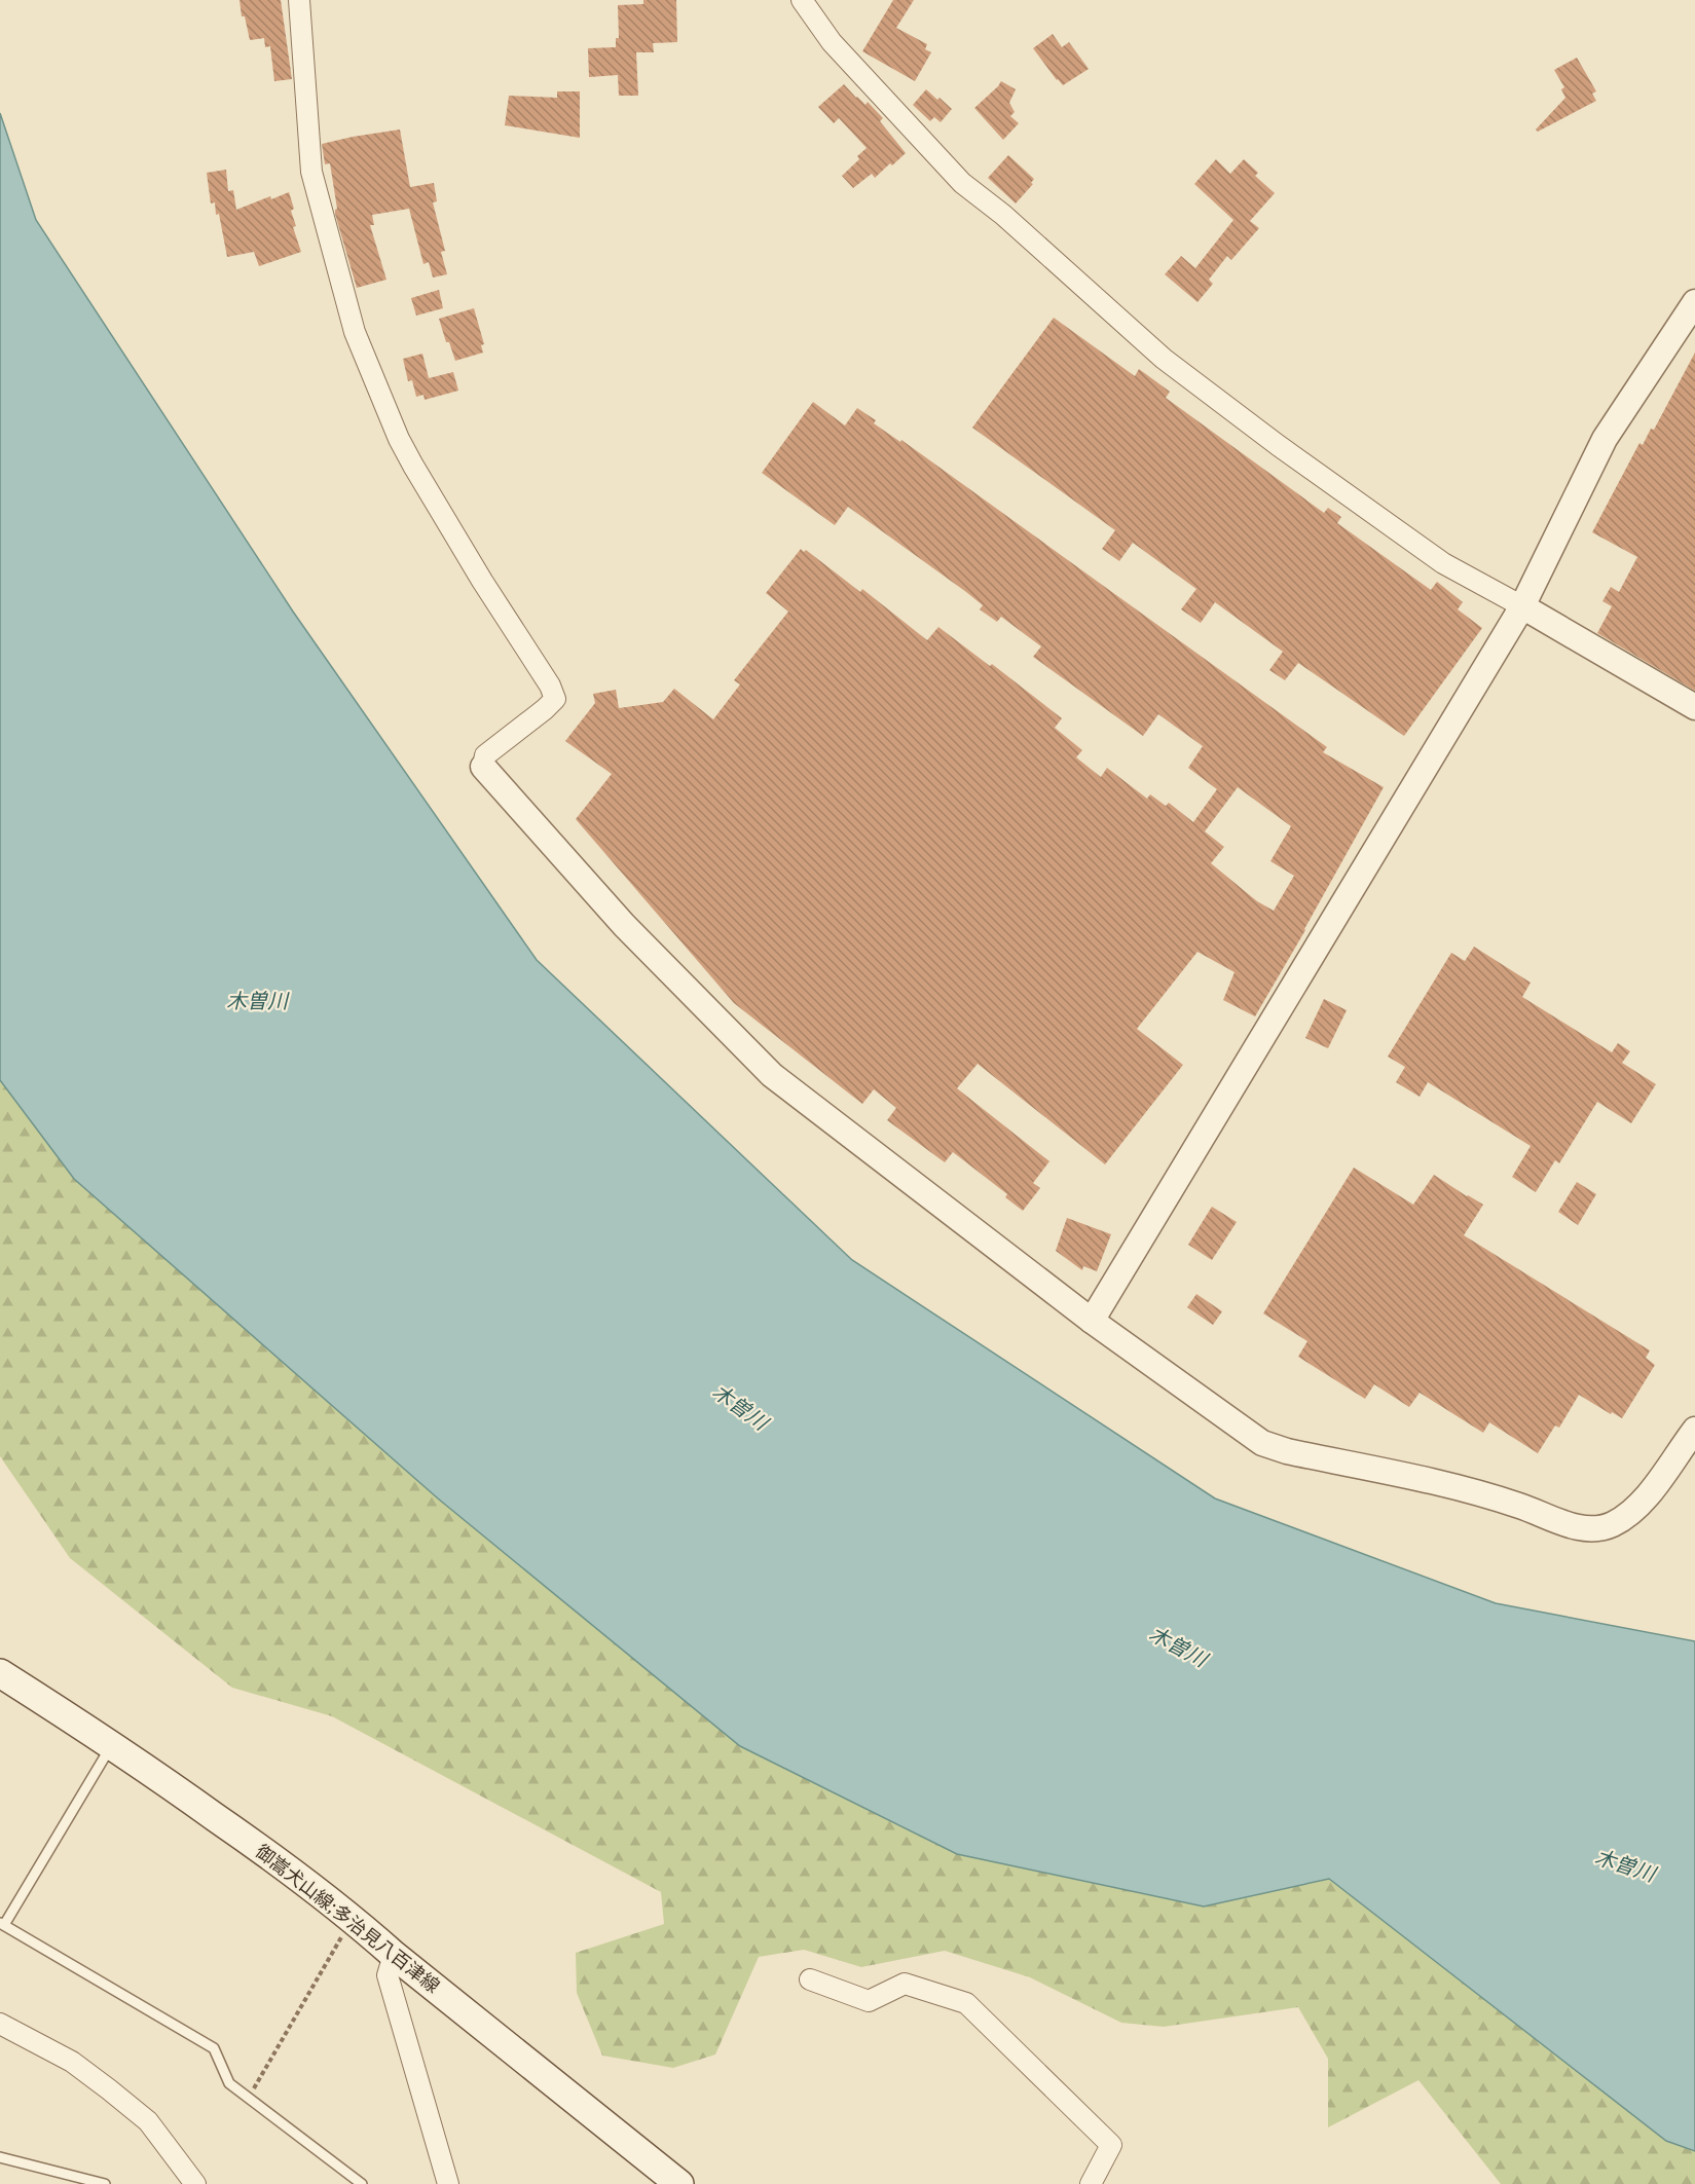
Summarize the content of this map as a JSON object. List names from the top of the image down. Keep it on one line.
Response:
{"streets":{"main road":["御嵩犬山線;多治見八百津線"]},"water":["木曽川"]}
